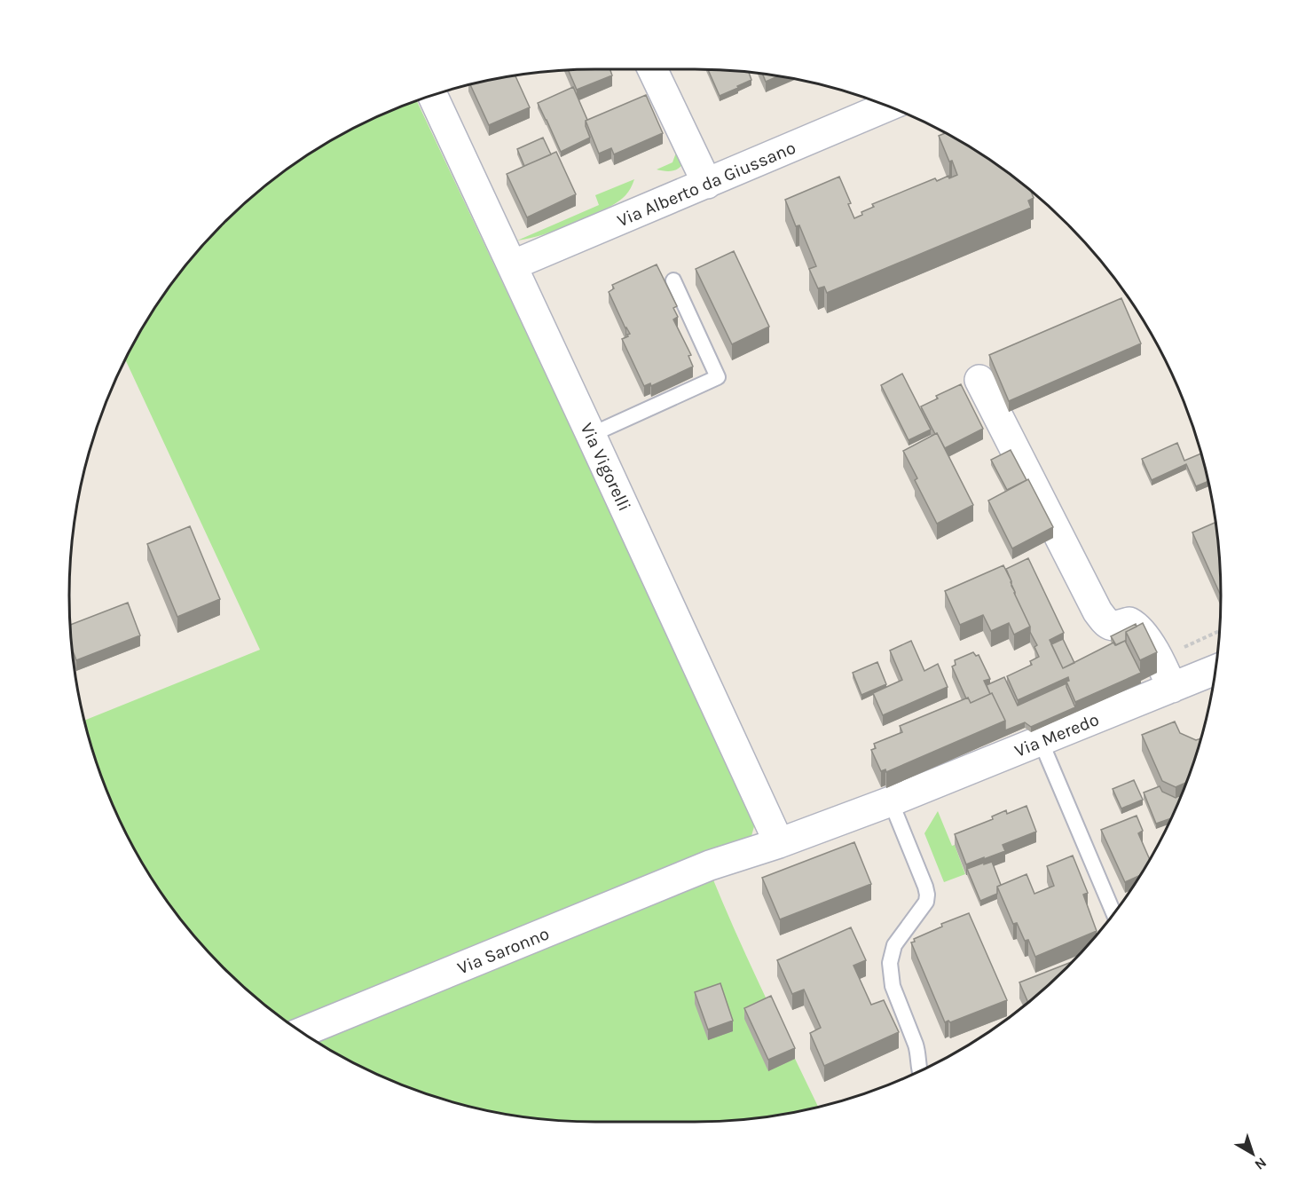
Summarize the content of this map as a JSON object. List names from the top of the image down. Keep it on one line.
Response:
{"streets":{"street":["Via Alberto da Giussano","Via Vigorelli","Via Meredo","Via Saronno"]},"crossings":[["Via Alberto da Giussano","Via Vigorelli"],["Via Vigorelli","Via Meredo"],["Via Meredo","Via Saronno"]],"north":"bottom right"}
